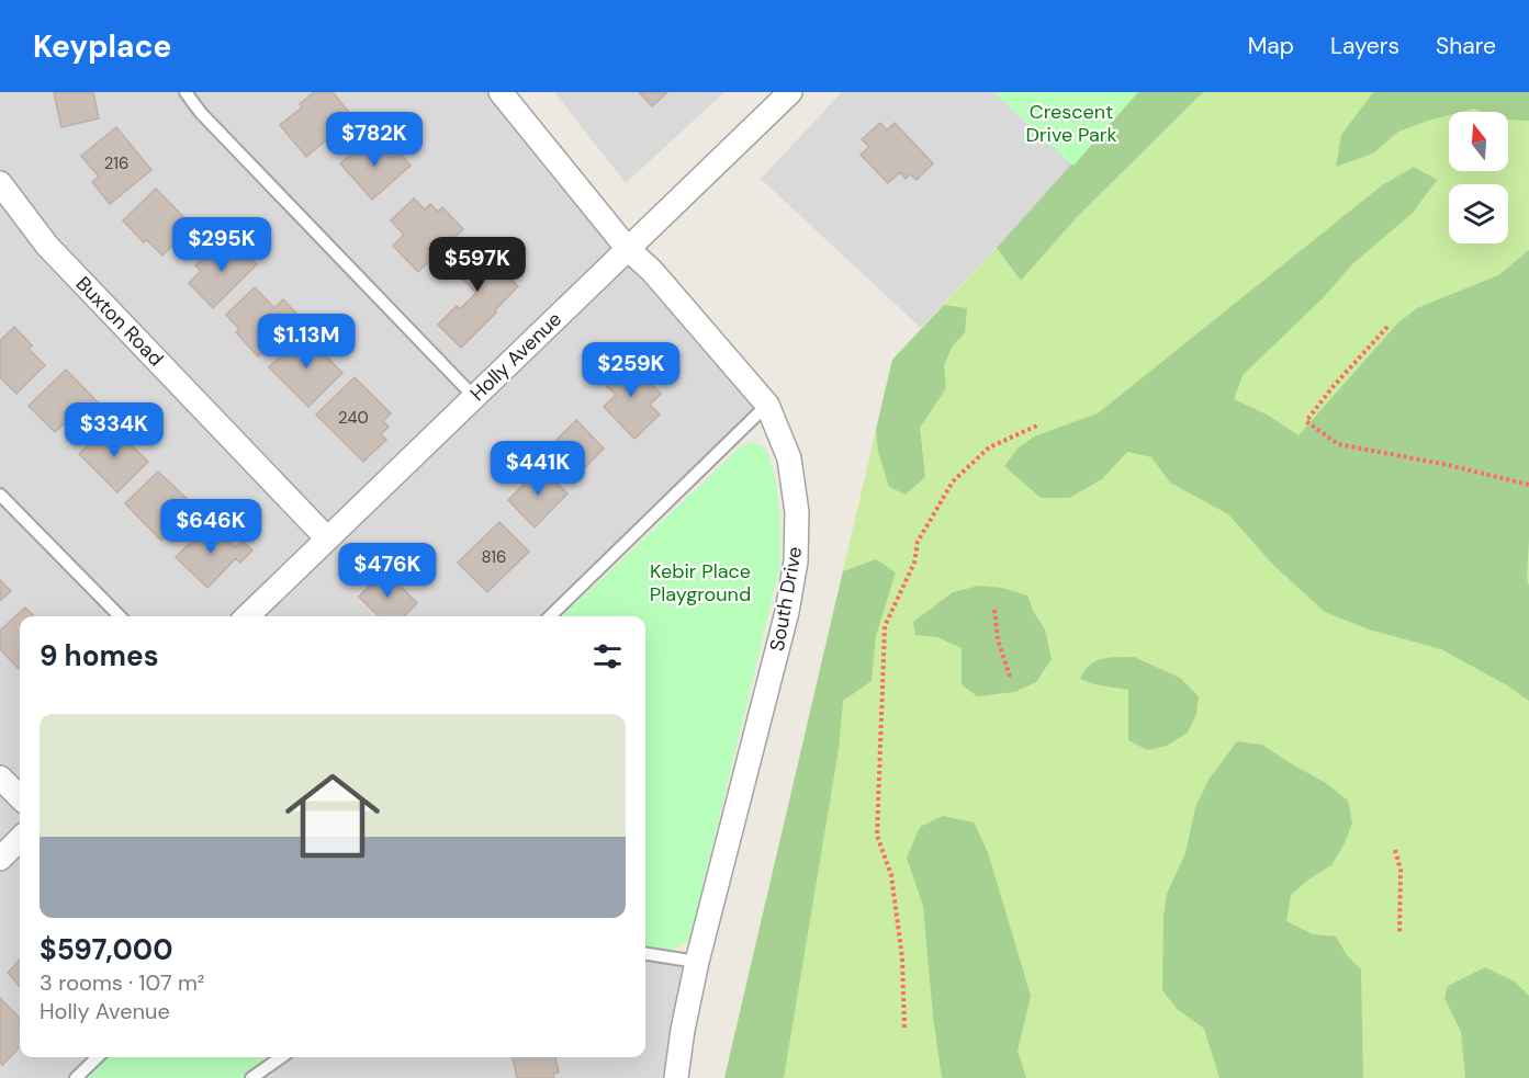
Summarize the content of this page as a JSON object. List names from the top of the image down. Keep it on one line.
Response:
{"streets":{"street":["Buxton Road","Holly Avenue","South Drive"]},"crossings":[["Buxton Road","Holly Avenue"],["Holly Avenue","South Drive"]],"parks":["Crescent Drive Park","Kebir Place Playground"],"house_numbers":["216","240","816"],"north":"top","page":{"header":"Keyplace","nav":["Map","Layers","Share"],"price":["$782K","$295K","$597K","$1.13M","$259K","$334K","$441K","$646K","$476K"],"heading":"9 homes","list":[{"name":"$597,000","note":"3 rooms · 107 m² · Holly Avenue"}]}}
